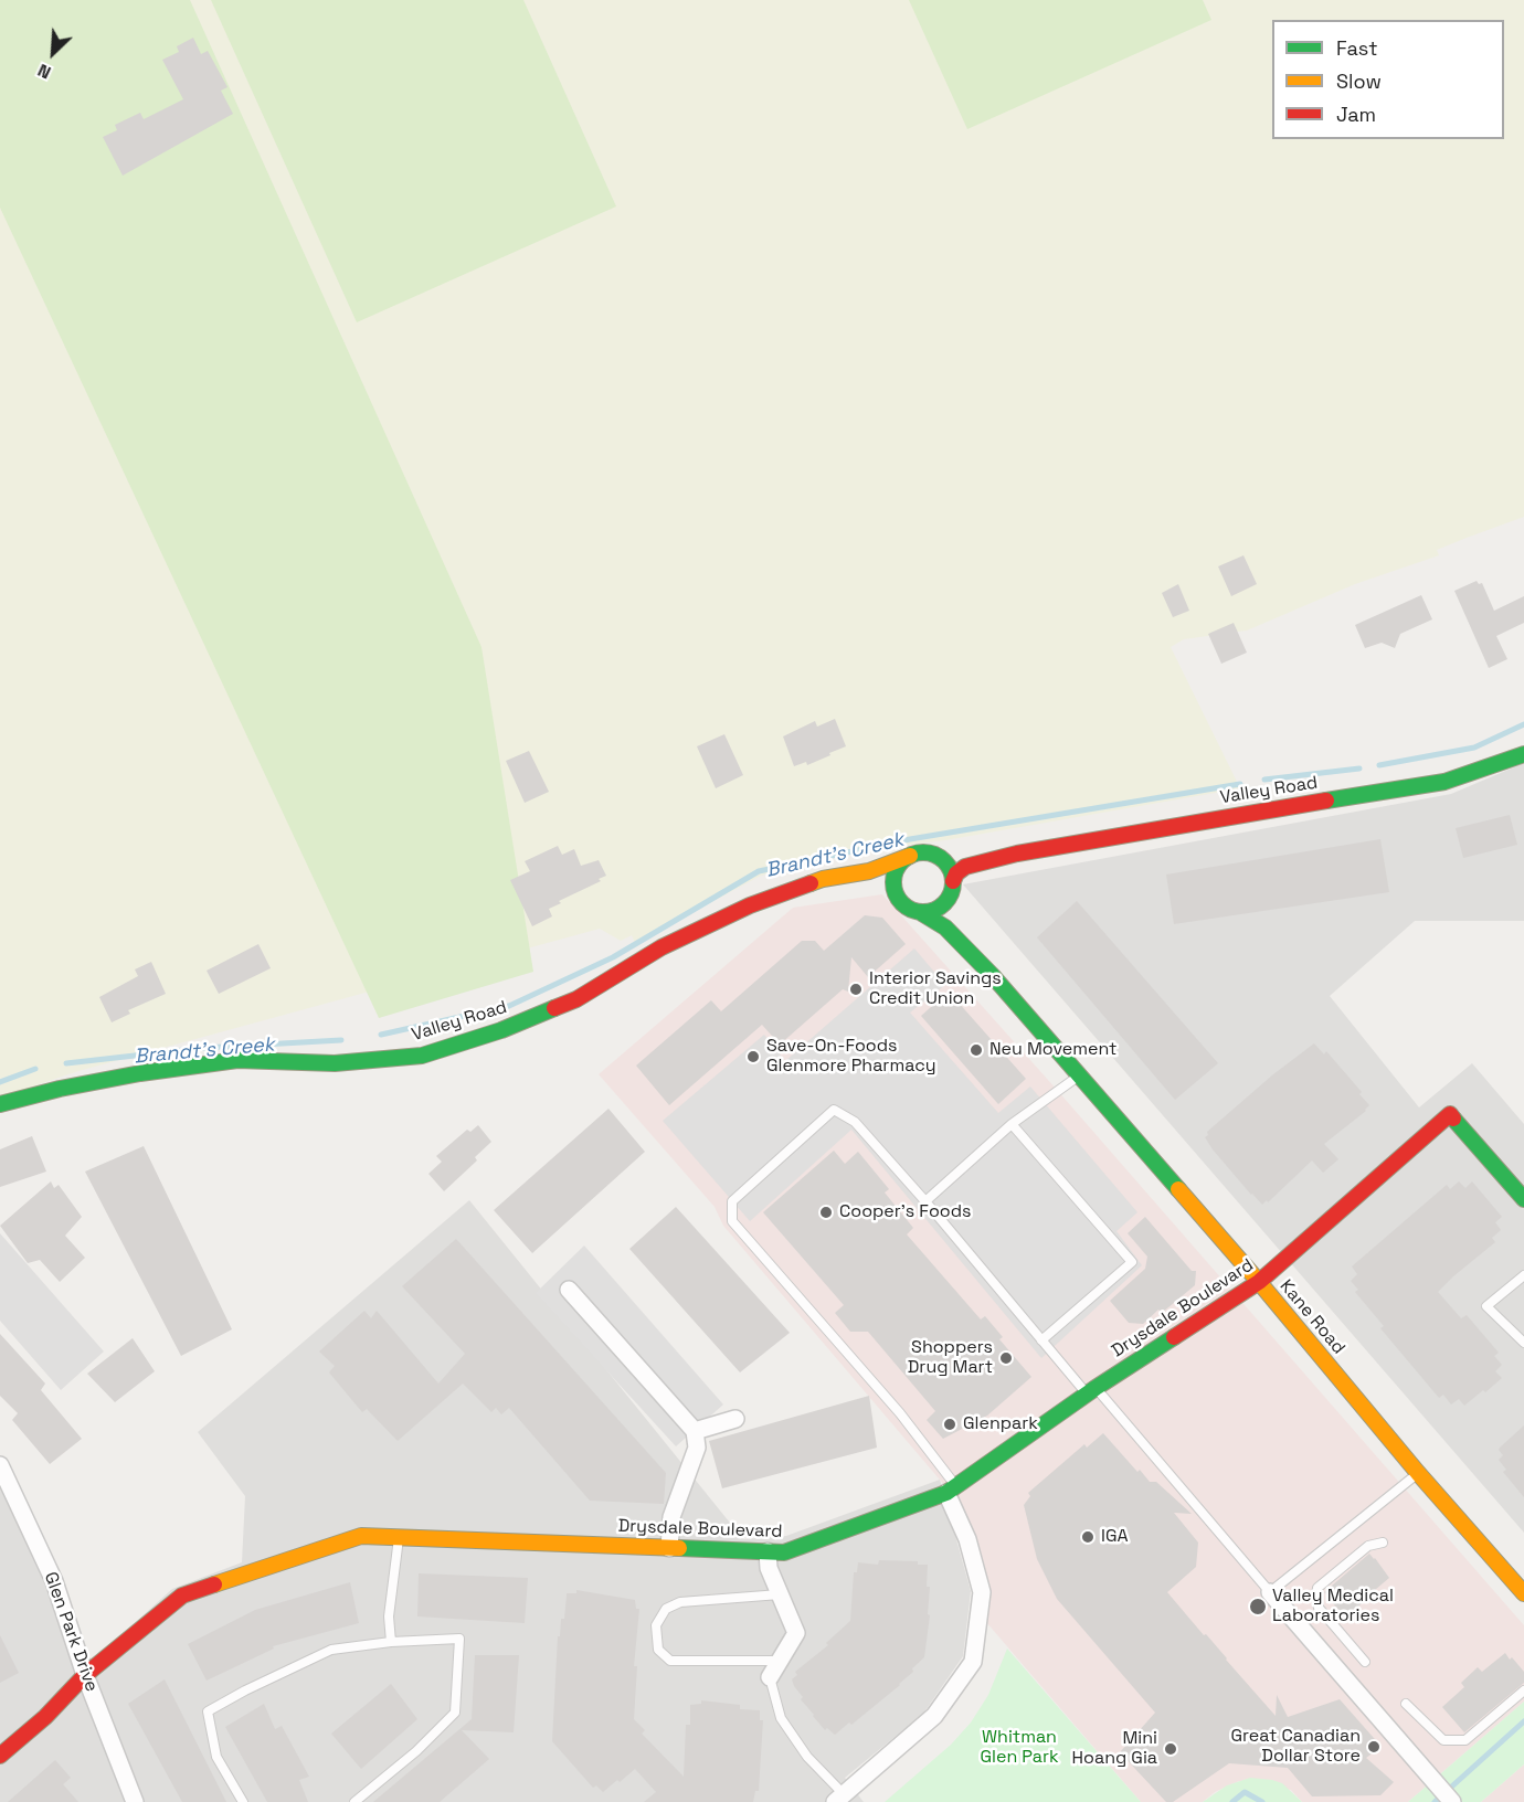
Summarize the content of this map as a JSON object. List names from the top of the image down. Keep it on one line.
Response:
{"streets":{"street":["Valley Road","Drysdale Boulevard","Kane Road","Glen Park Drive"]},"crossings":[["Valley Road","Kane Road"],["Drysdale Boulevard","Kane Road"],["Drysdale Boulevard","Glen Park Drive"]],"water":["Brandt's Creek"],"parks":["Whitman Glen Park"],"places":["Interior Savings Credit Union","Neu Movement","Save-On-Foods Glenmore Pharmacy","Cooper's Foods","Shoppers Drug Mart","Glenpark","IGA","Valley Medical Laboratories","Great Canadian Dollar Store","Mini Hoang Gia"],"legend":["Fast","Slow","Jam"],"north":"bottom left"}
